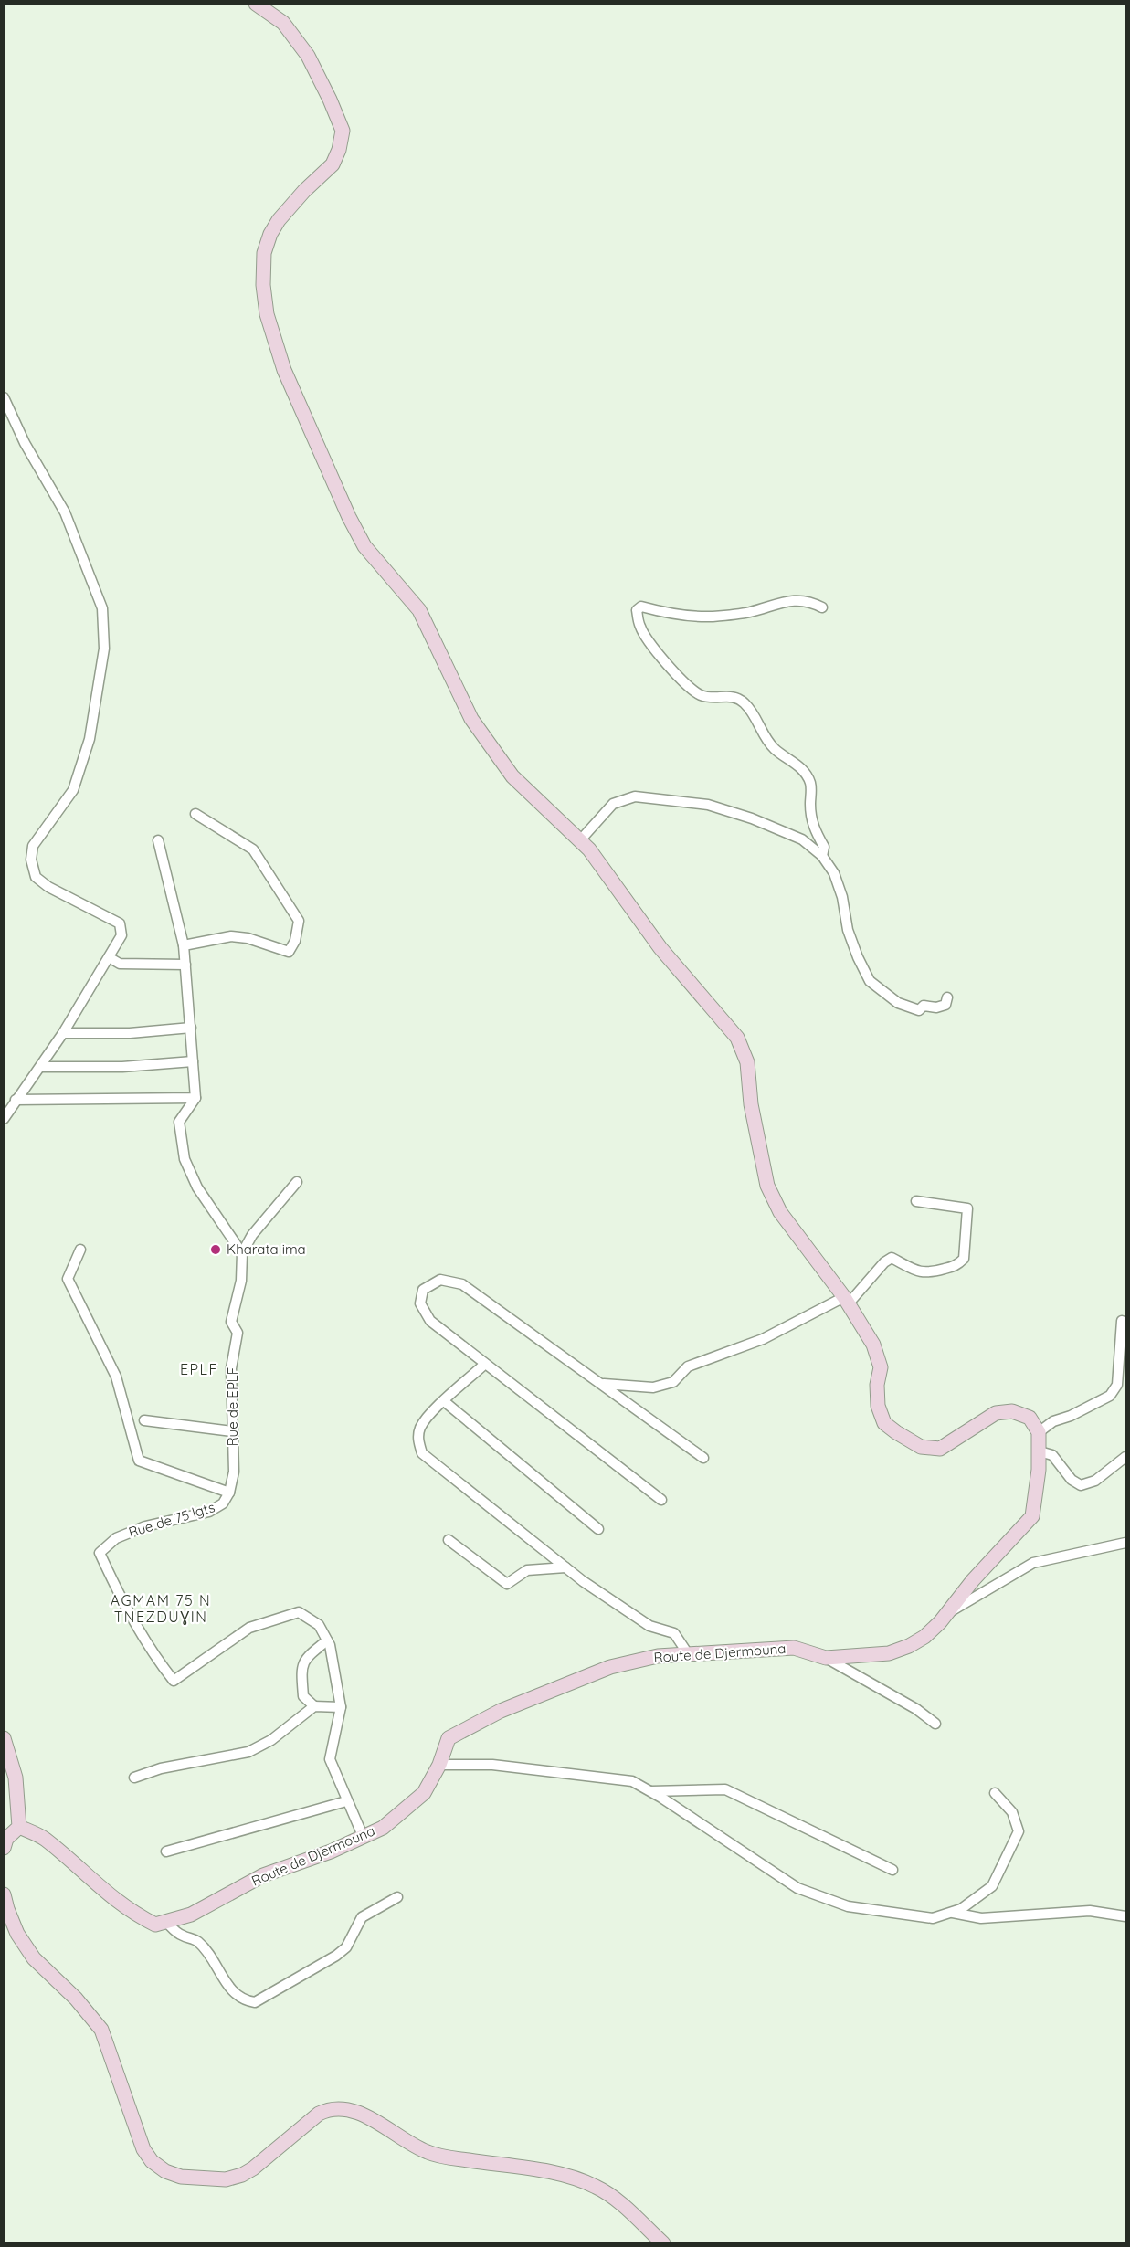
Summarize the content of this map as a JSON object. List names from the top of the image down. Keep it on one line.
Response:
{"streets":{"street":["Rue de EPLF","Rue de 75 lgts","Route de Djermouna"]},"crossings":[["Rue de EPLF","Rue de 75 lgts"],["Rue de 75 lgts","Route de Djermouna"]],"districts":["EPLF","AGMAM 75 N TNEZDUƔIN"],"places":["Kharata ima"]}
